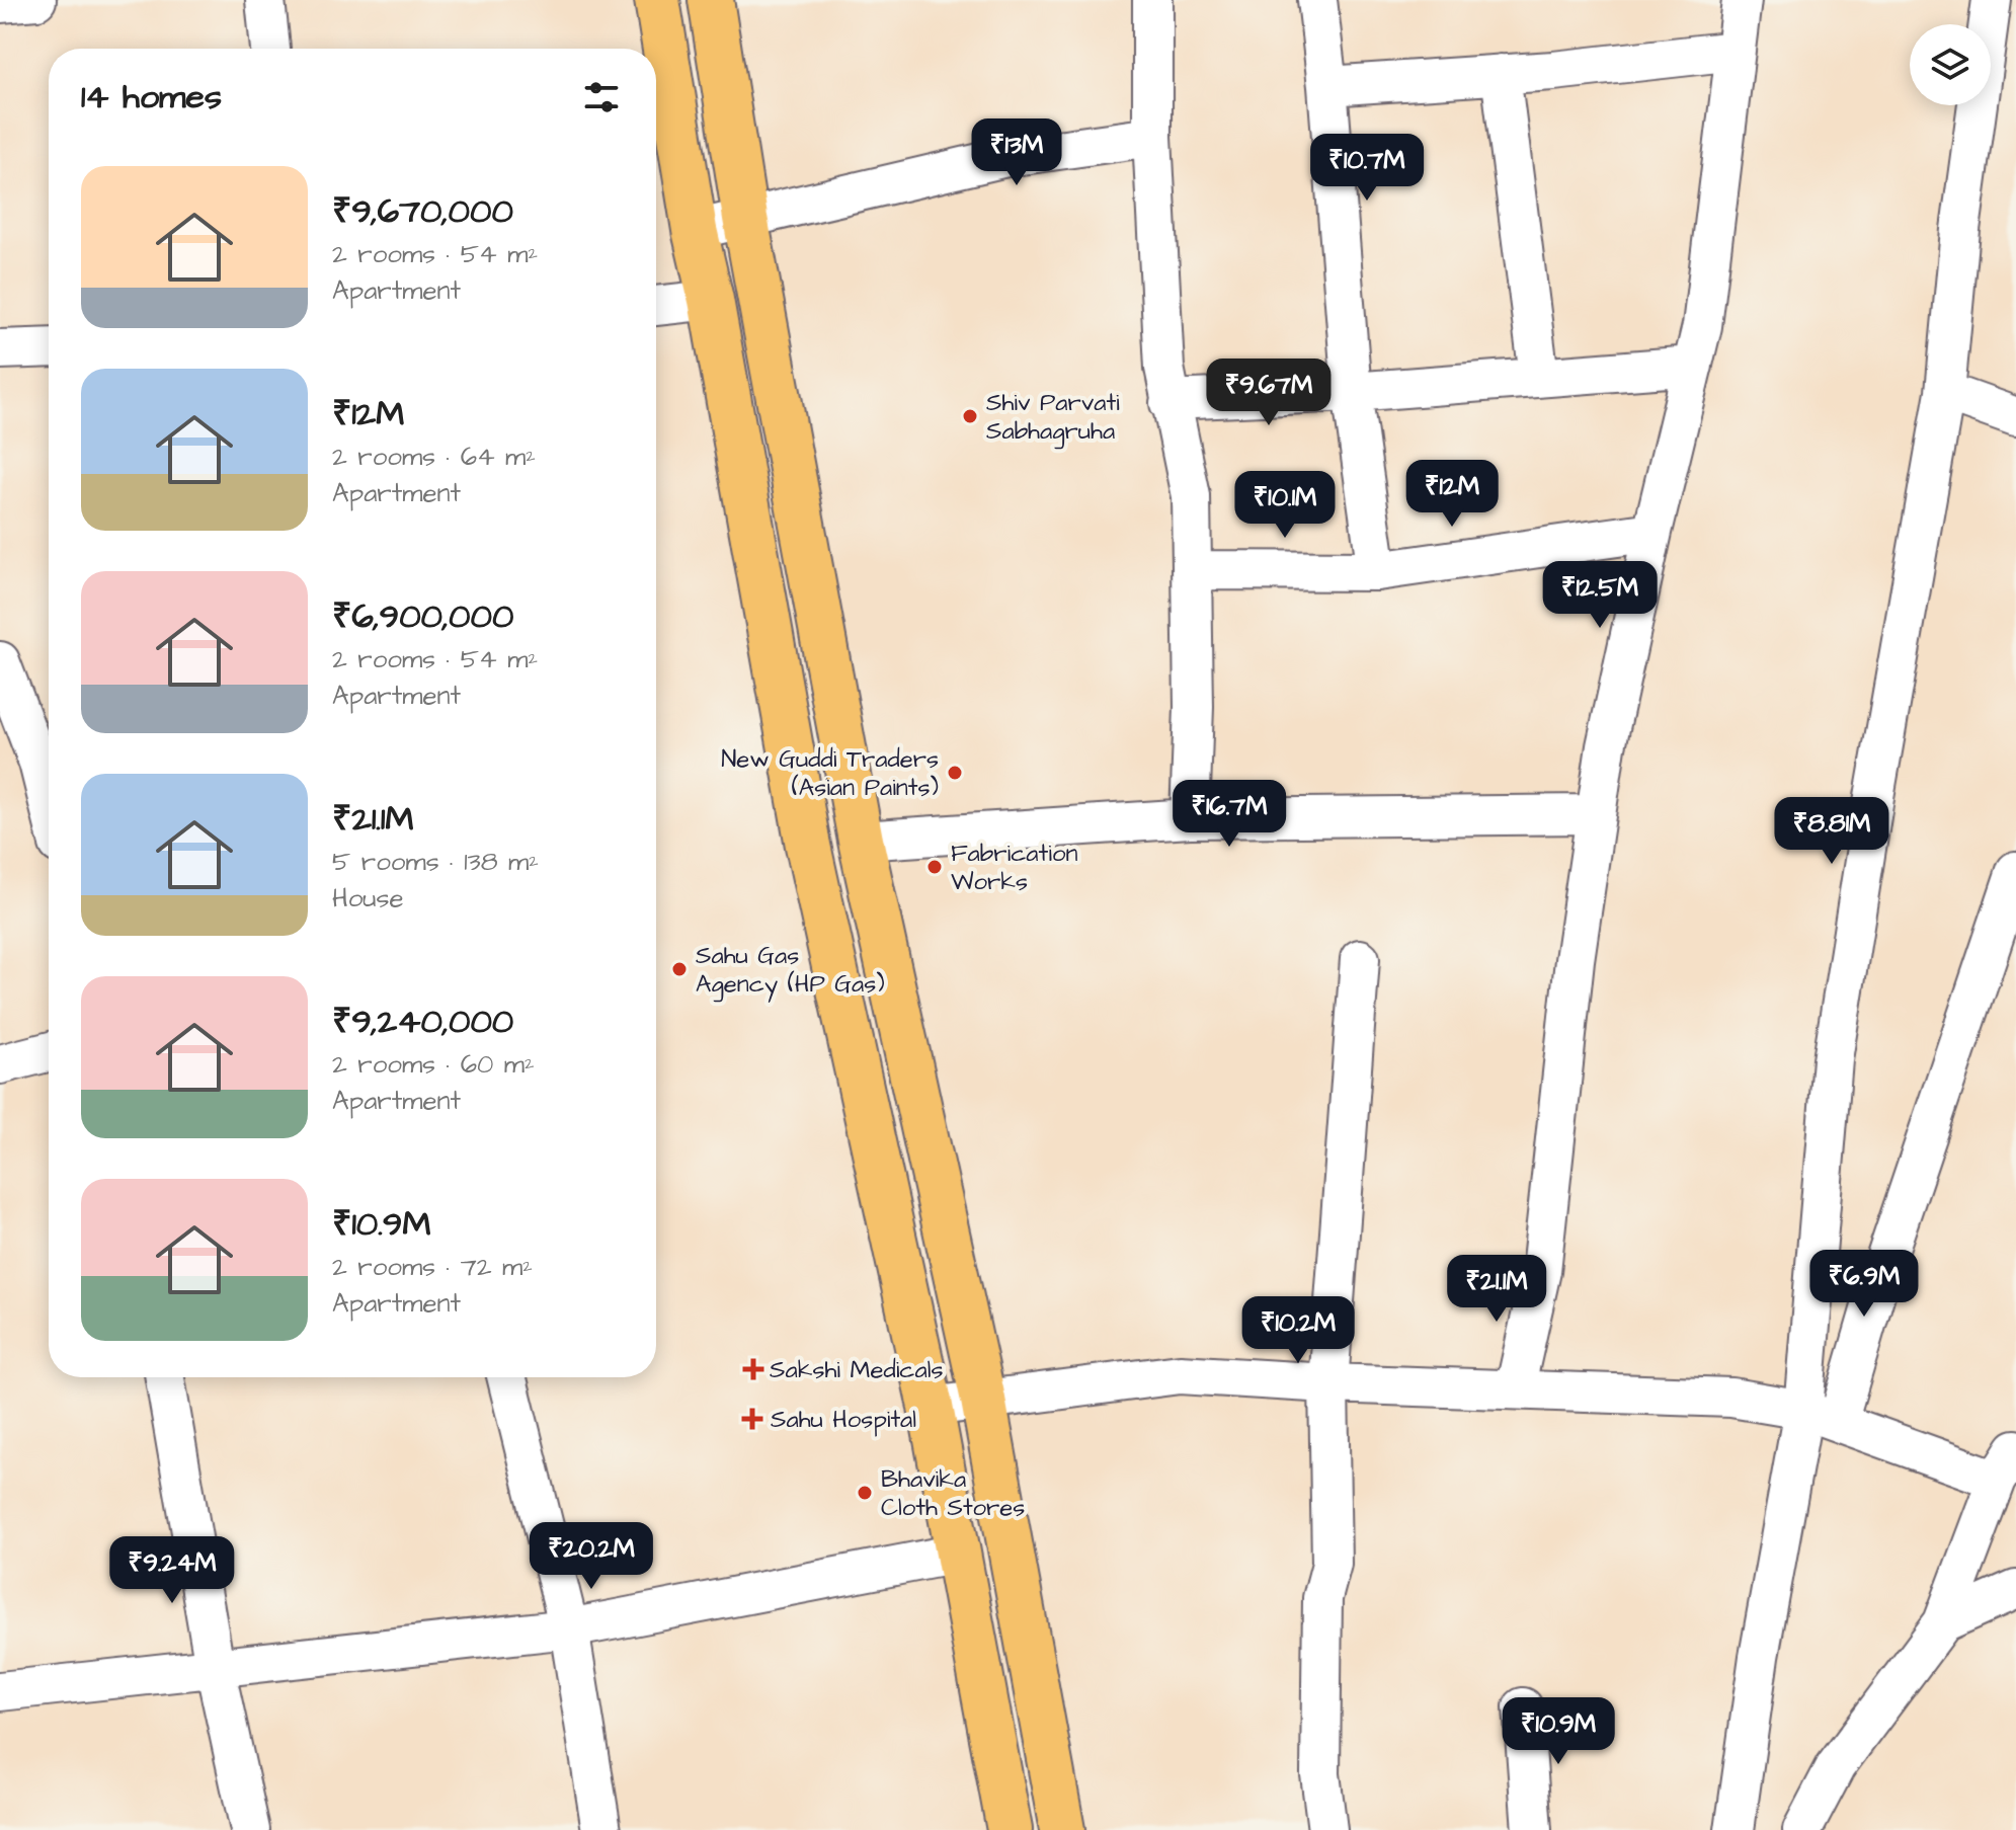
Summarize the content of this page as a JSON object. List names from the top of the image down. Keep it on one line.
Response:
{"places":{"other":["Shiv Parvati Sabhagruha","New Guddi Traders (Asian Paints)","Fabrication Works","Sahu Gas Agency (HP Gas)","Bhavika Cloth Stores"],"health":["Sakshi Medicals","Sahu Hospital"]},"page":{"heading":"14 homes","price":["₹13M","₹10.7M","₹9.67M","₹12M","₹10.1M","₹12.5M","₹16.7M","₹8.81M","₹6.9M","₹21.1M","₹10.2M","₹20.2M","₹9.24M","₹10.9M"],"list":[{"name":"₹9,670,000","note":"2 rooms · 54 m² · Apartment"},{"name":"₹12M","note":"2 rooms · 64 m² · Apartment"},{"name":"₹6,900,000","note":"2 rooms · 54 m² · Apartment"},{"name":"₹21.1M","note":"5 rooms · 138 m² · House"},{"name":"₹9,240,000","note":"2 rooms · 60 m² · Apartment"},{"name":"₹10.9M","note":"2 rooms · 72 m² · Apartment"}]}}
